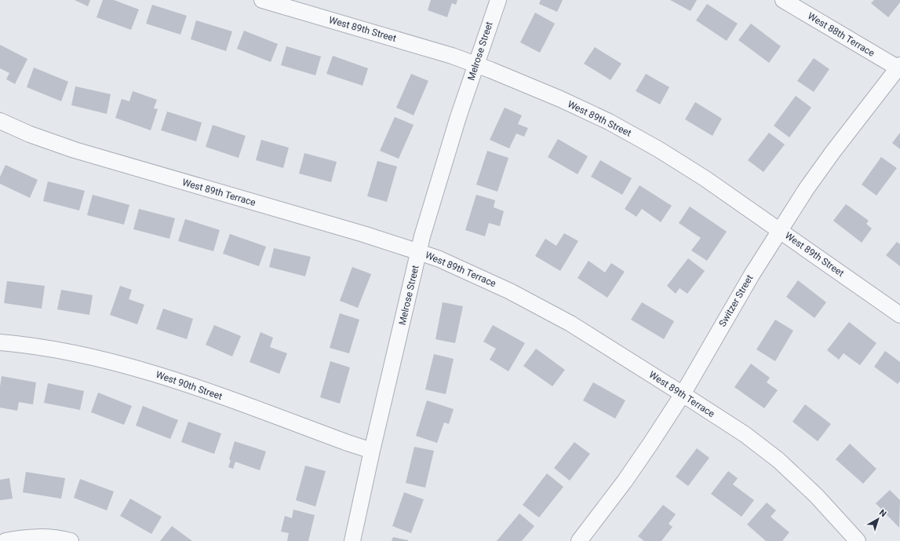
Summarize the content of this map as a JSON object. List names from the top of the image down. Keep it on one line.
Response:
{"streets":{"street":["West 89th Street","West 88th Terrace","Melrose Street","West 89th Terrace","Switzer Street","West 90th Street"]},"crossings":[["West 89th Street","Melrose Street"],["West 89th Street","Switzer Street"],["West 88th Terrace","Switzer Street"],["Melrose Street","West 89th Terrace"],["Melrose Street","West 90th Street"],["West 89th Terrace","Switzer Street"]],"north":"top right"}
